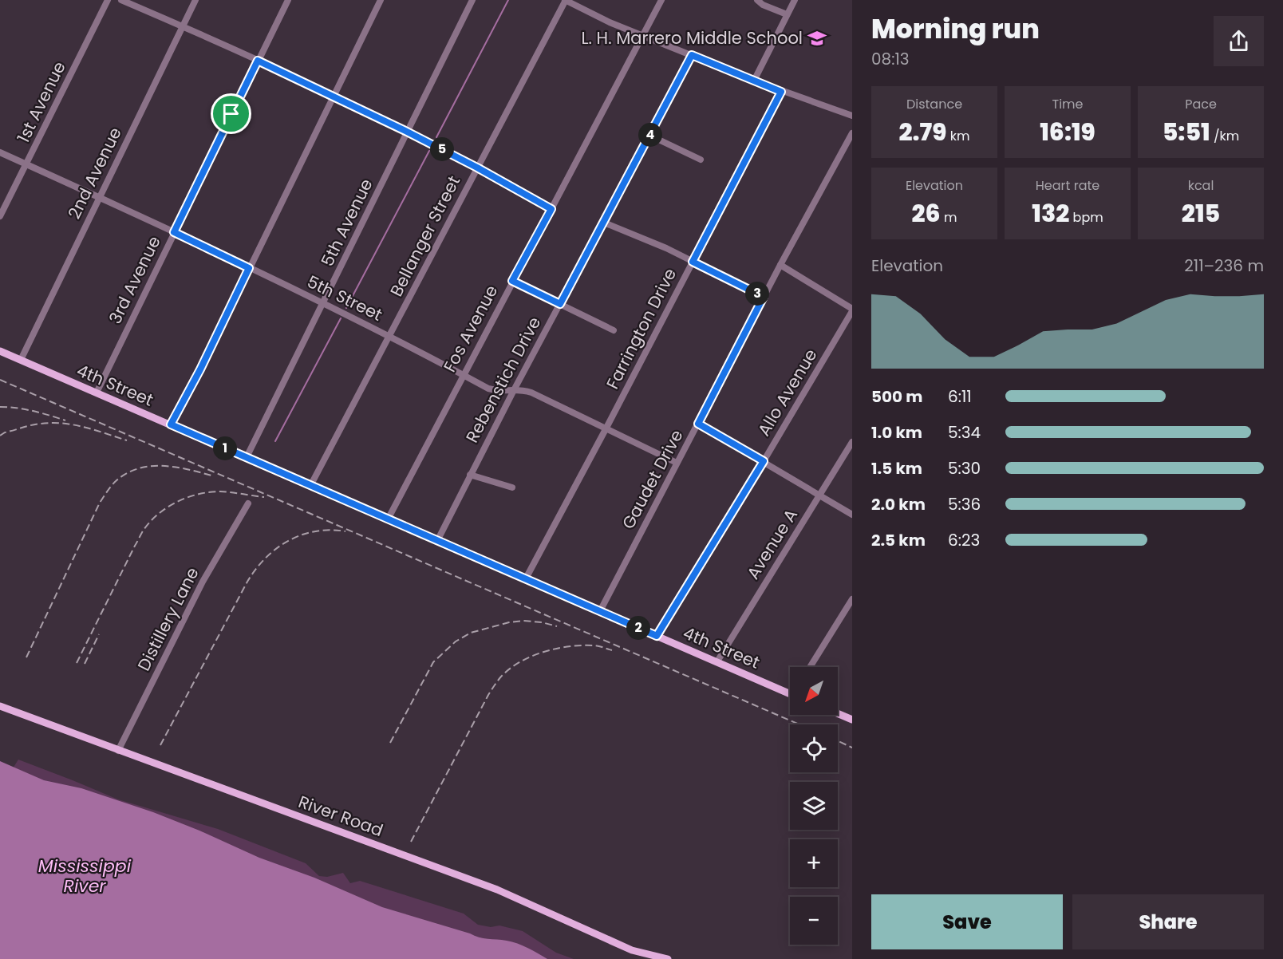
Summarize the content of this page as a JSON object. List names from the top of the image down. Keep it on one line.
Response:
{"streets":{"main road":["4th Street","River Road"],"street":["1st Avenue","2nd Avenue","5th Avenue","Bellanger Street","3rd Avenue","5th Street","Fos Avenue","Farrington Drive","Rebenstich Drive","Allo Avenue","Gaudet Drive","Avenue A","Distillery Lane"]},"crossings":[["1st Avenue","5th Street"],["2nd Avenue","5th Street"],["2nd Avenue","4th Street"],["5th Avenue","5th Street"],["5th Avenue","4th Street"],["Bellanger Street","5th Street"],["Bellanger Street","4th Street"],["3rd Avenue","5th Street"],["3rd Avenue","4th Street"],["5th Street","Fos Avenue"],["5th Street","Farrington Drive"],["5th Street","Rebenstich Drive"],["5th Street","Gaudet Drive"],["Fos Avenue","4th Street"],["Farrington Drive","4th Street"],["Rebenstich Drive","4th Street"],["4th Street","Allo Avenue"],["4th Street","Gaudet Drive"],["4th Street","Avenue A"],["Distillery Lane","River Road"]],"water":["Mississippi River"],"places":{"school or university":["L. H. Marrero Middle School"]},"north":"bottom left","page":{"heading":["Morning run","08:13"],"stats":[["Distance","2.79 km"],["Time","16:19"],["Pace","5:51 /km"],["Elevation","26 m"],["Heart rate","132 bpm"],["kcal","215"]],"pins":["4","5","3","1","2"],"chart":["Elevation","211–236 m"],"list":[{"name":"500 m","note":"6:11"},{"name":"1.0 km","note":"5:34"},{"name":"1.5 km","note":"5:30"},{"name":"2.0 km","note":"5:36"},{"name":"2.5 km","note":"6:23"}],"map_buttons":["+","−"],"buttons":["Save","Share"]}}
